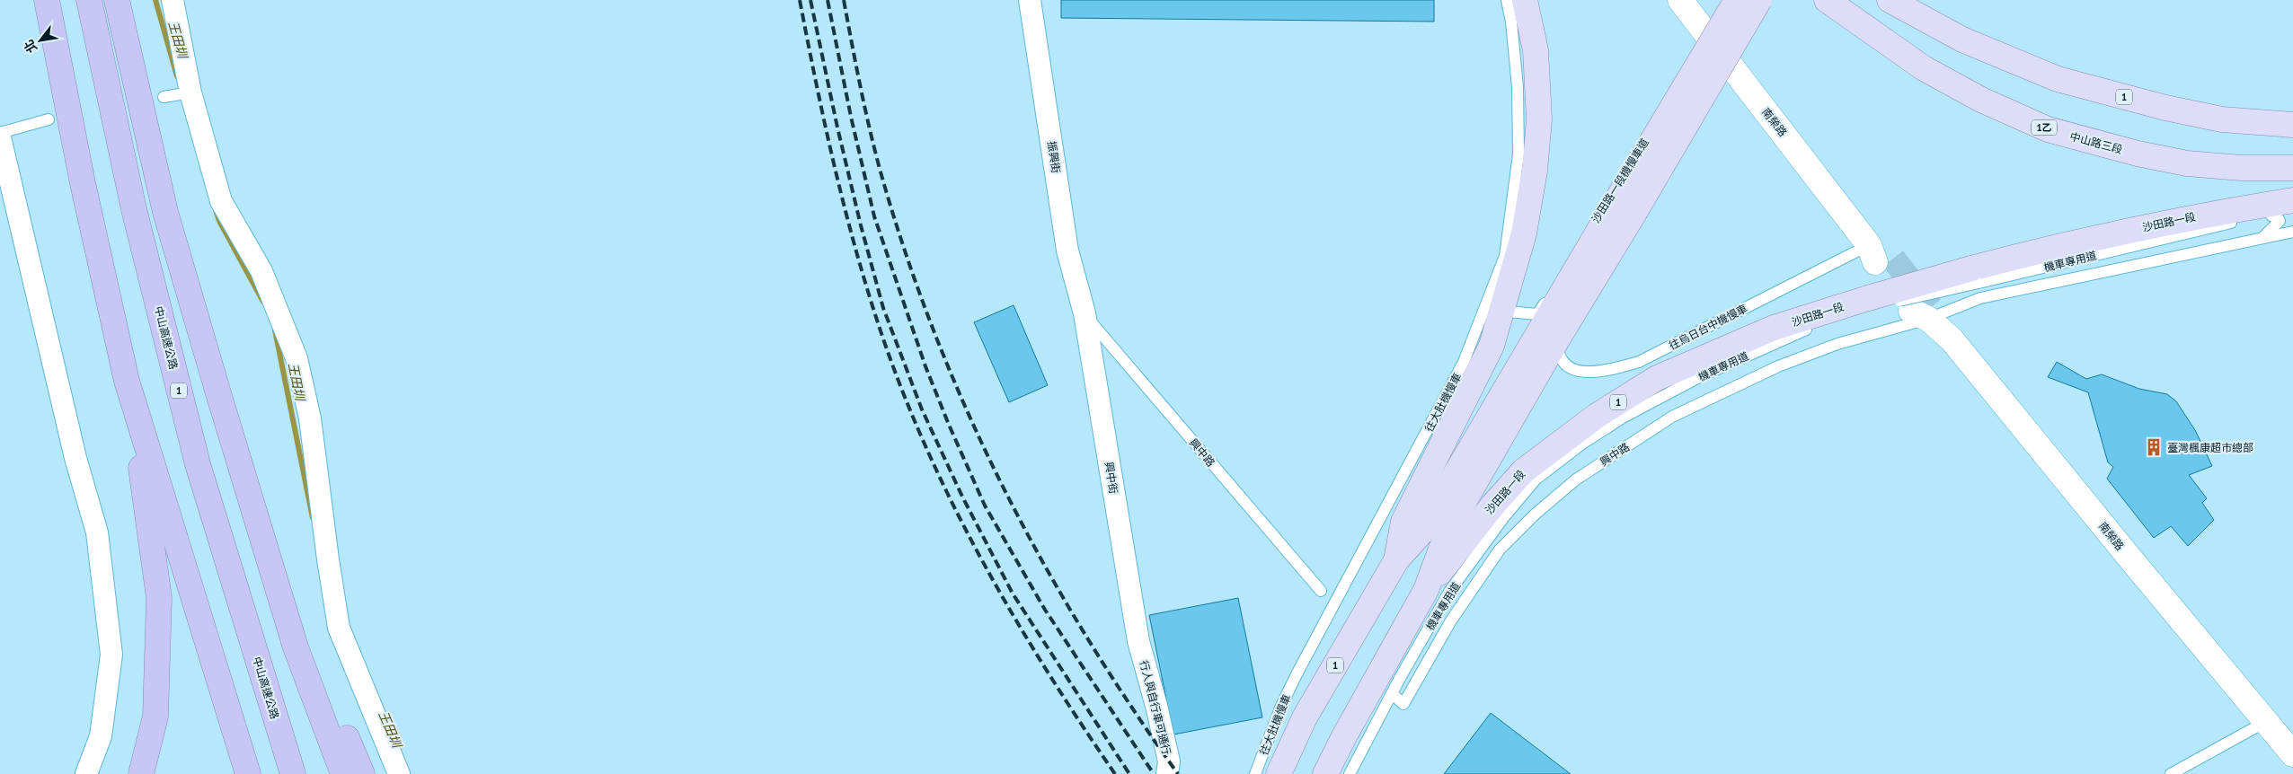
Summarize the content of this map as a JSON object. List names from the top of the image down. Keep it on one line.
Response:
{"streets":{"highway":["1","中山高速公路"],"main road":["1乙","中山路三段","沙田路一段"],"street":["南榮路","振興街","興中街","行人與自行車可通行"],"lane":["沙田路一段機慢車道","機車專用道","往烏日台中機慢車","往大肚機慢車","興中路"]},"crossings":[["南榮路","往烏日台中機慢車"],["南榮路","興中路"],["振興街","興中路"],["振興街","興中街"],["沙田路一段機慢車道","沙田路一段"],["沙田路一段機慢車道","往大肚機慢車"],["沙田路一段","機車專用道"],["沙田路一段","往烏日台中機慢車"],["興中路","興中街"],["興中街","行人與自行車可通行"]],"water":["王田圳"],"places":{"building":["臺灣楓康超市總部"]},"north":"bottom left"}
